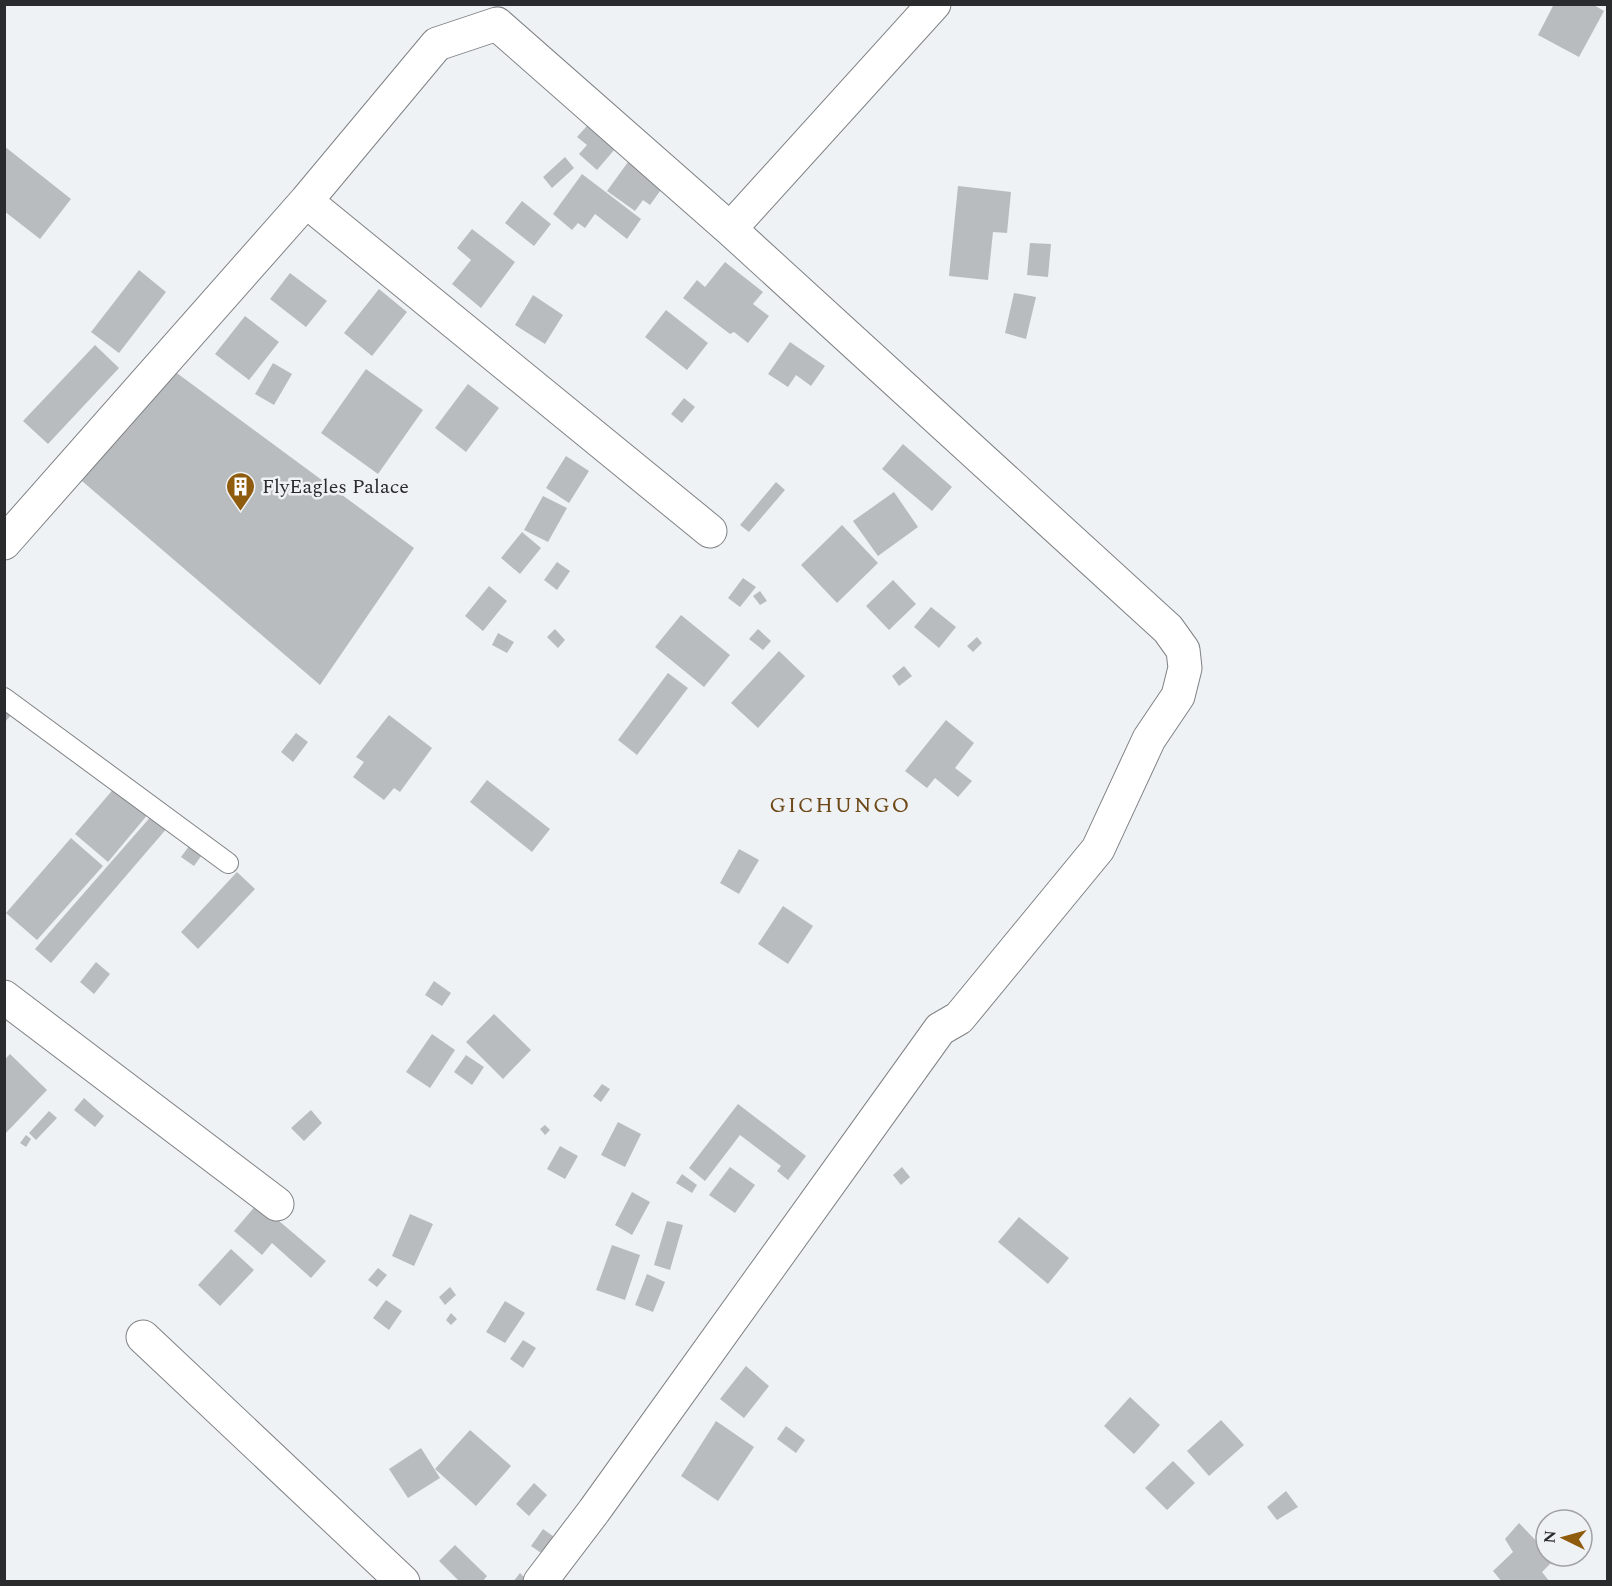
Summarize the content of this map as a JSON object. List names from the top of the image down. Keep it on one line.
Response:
{"districts":["GICHUNGO"],"places":{"building":["FlyEagles Palace"]},"north":"left"}
